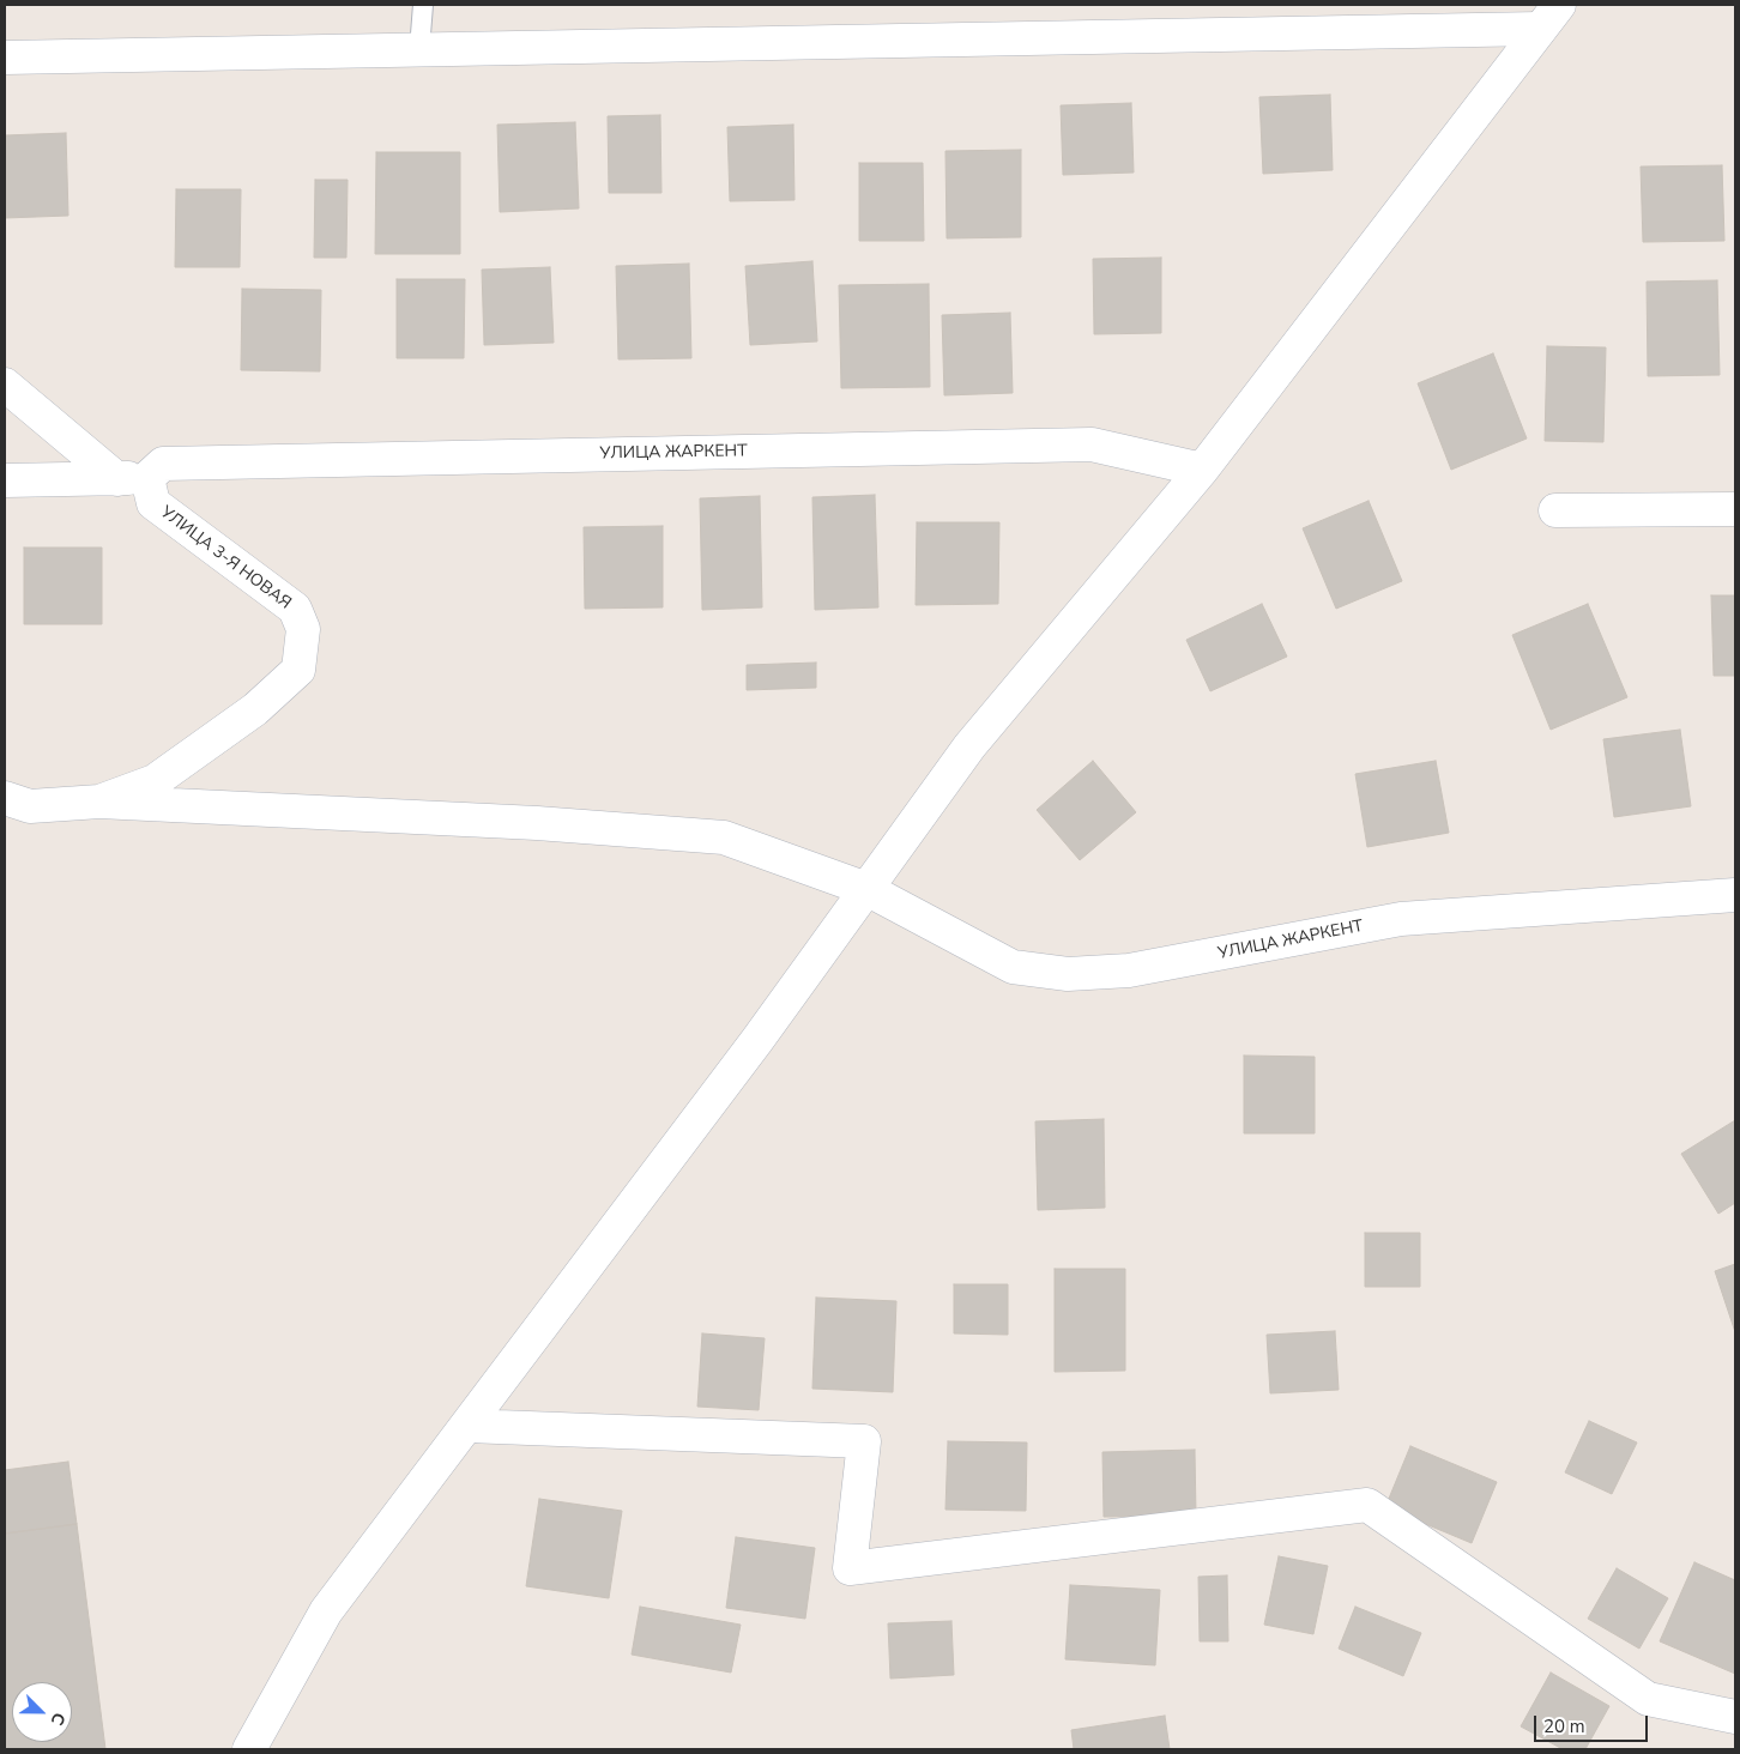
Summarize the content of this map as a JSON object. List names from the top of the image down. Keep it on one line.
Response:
{"streets":{"street":["УЛИЦА ЖАРКЕНТ","УЛИЦА 3-Я НОВАЯ"]},"crossings":[["УЛИЦА ЖАРКЕНТ","УЛИЦА 3-Я НОВАЯ"]],"scale_bar":"20 m","north":"bottom right"}
